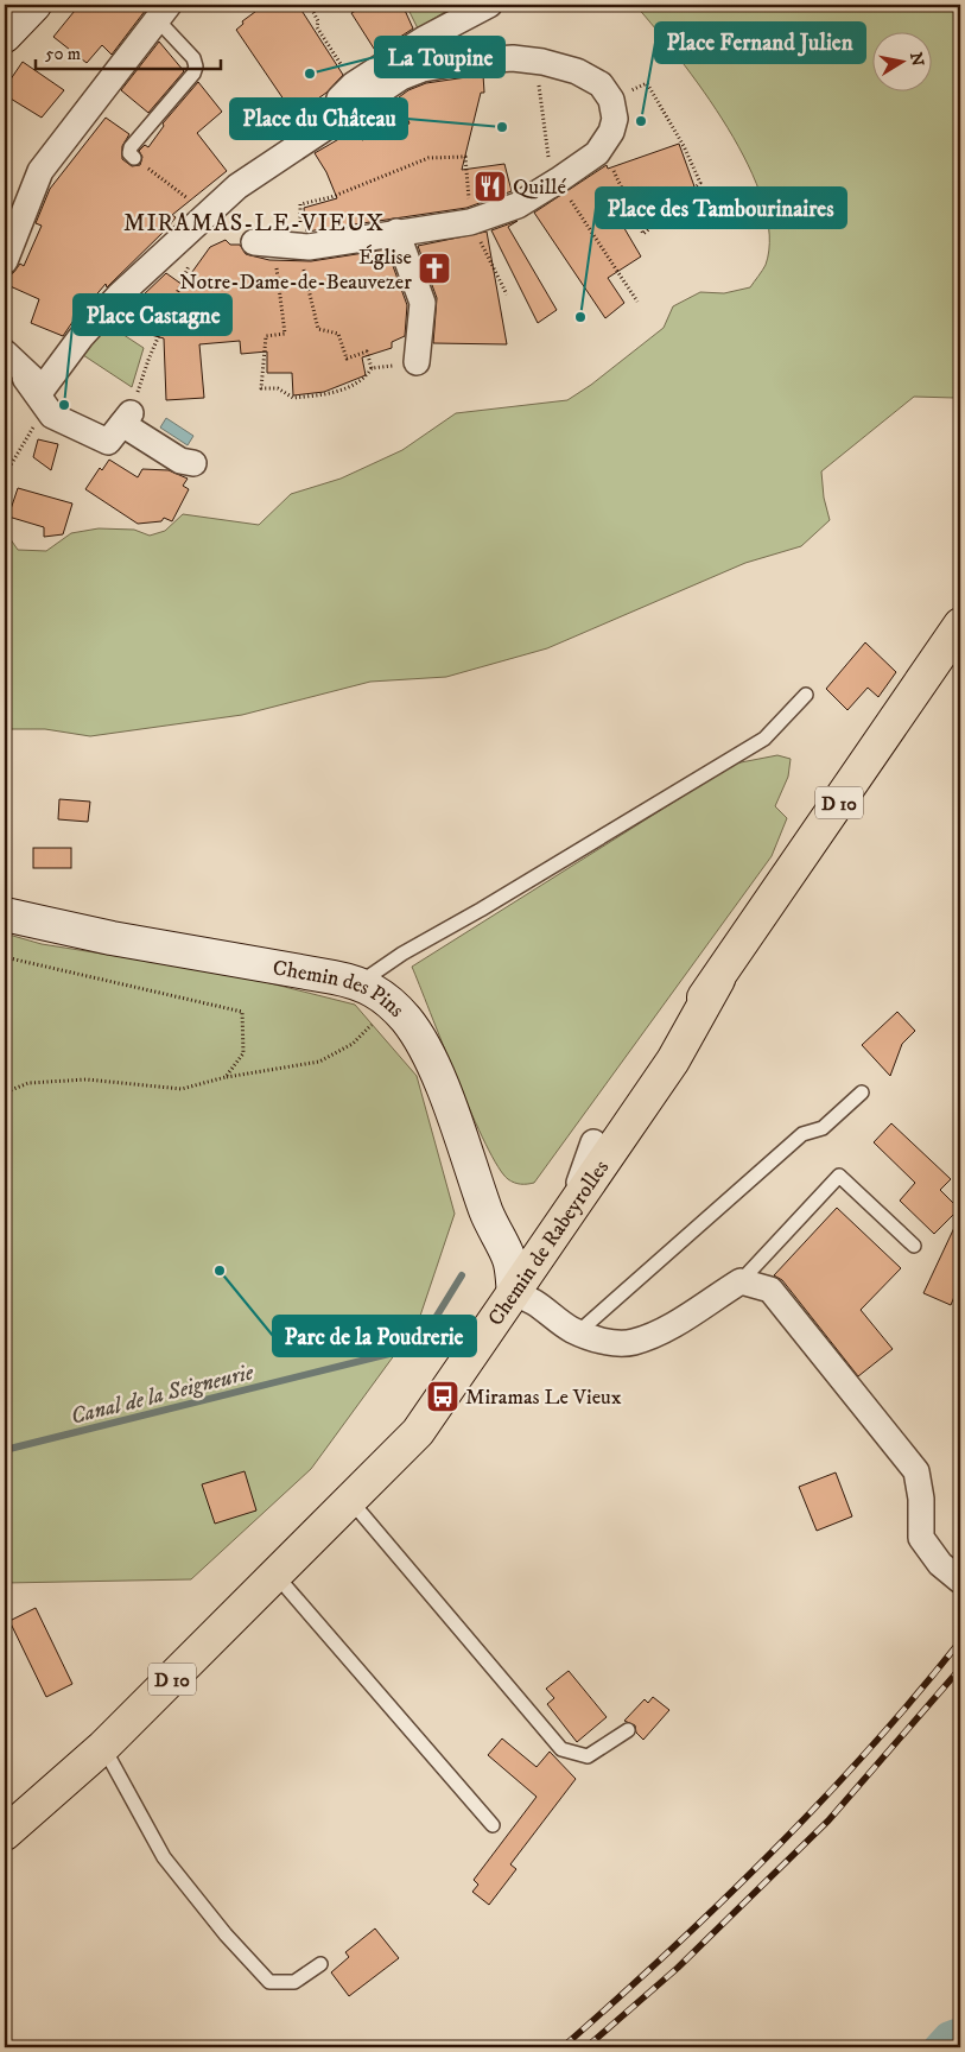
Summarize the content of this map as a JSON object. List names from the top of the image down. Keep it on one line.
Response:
{"streets":{"main road":["D 10","Chemin de Rabeyrolles"],"street":["Chemin des Pins"]},"crossings":[["Chemin des Pins","Chemin de Rabeyrolles"]],"districts":["MIRAMAS-LE-VIEUX"],"water":["Canal de la Seigneurie"],"places":{"other":["La Toupine","Place Fernand Julien","Place du Château","Place des Tambourinaires","Place Castagne","Parc de la Poudrerie"],"restaurant":["Quillé"],"church":["Église Notre-Dame-de-Beauvezer"],"bus stop":["Miramas Le Vieux"]},"scale_bar":"50 m","north":"right"}
